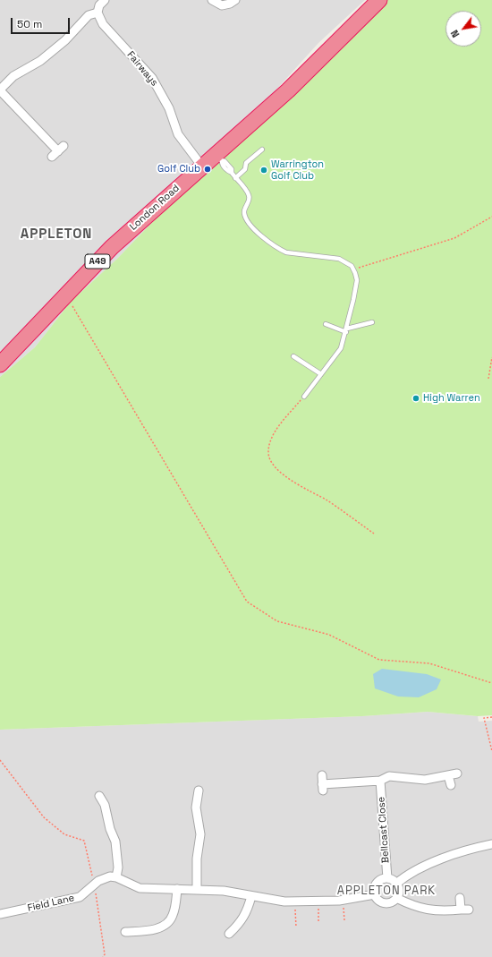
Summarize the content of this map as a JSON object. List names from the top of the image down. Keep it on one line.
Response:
{"streets":{"highway":["London Road","A49"],"street":["Fairways","Bellcast Close","Field Lane"]},"crossings":[["Fairways","London Road"]],"districts":["APPLETON","APPLETON PARK"],"places":["Golf Club","Warrington Golf Club","High Warren"],"scale_bar":"50 m","north":"bottom left"}
